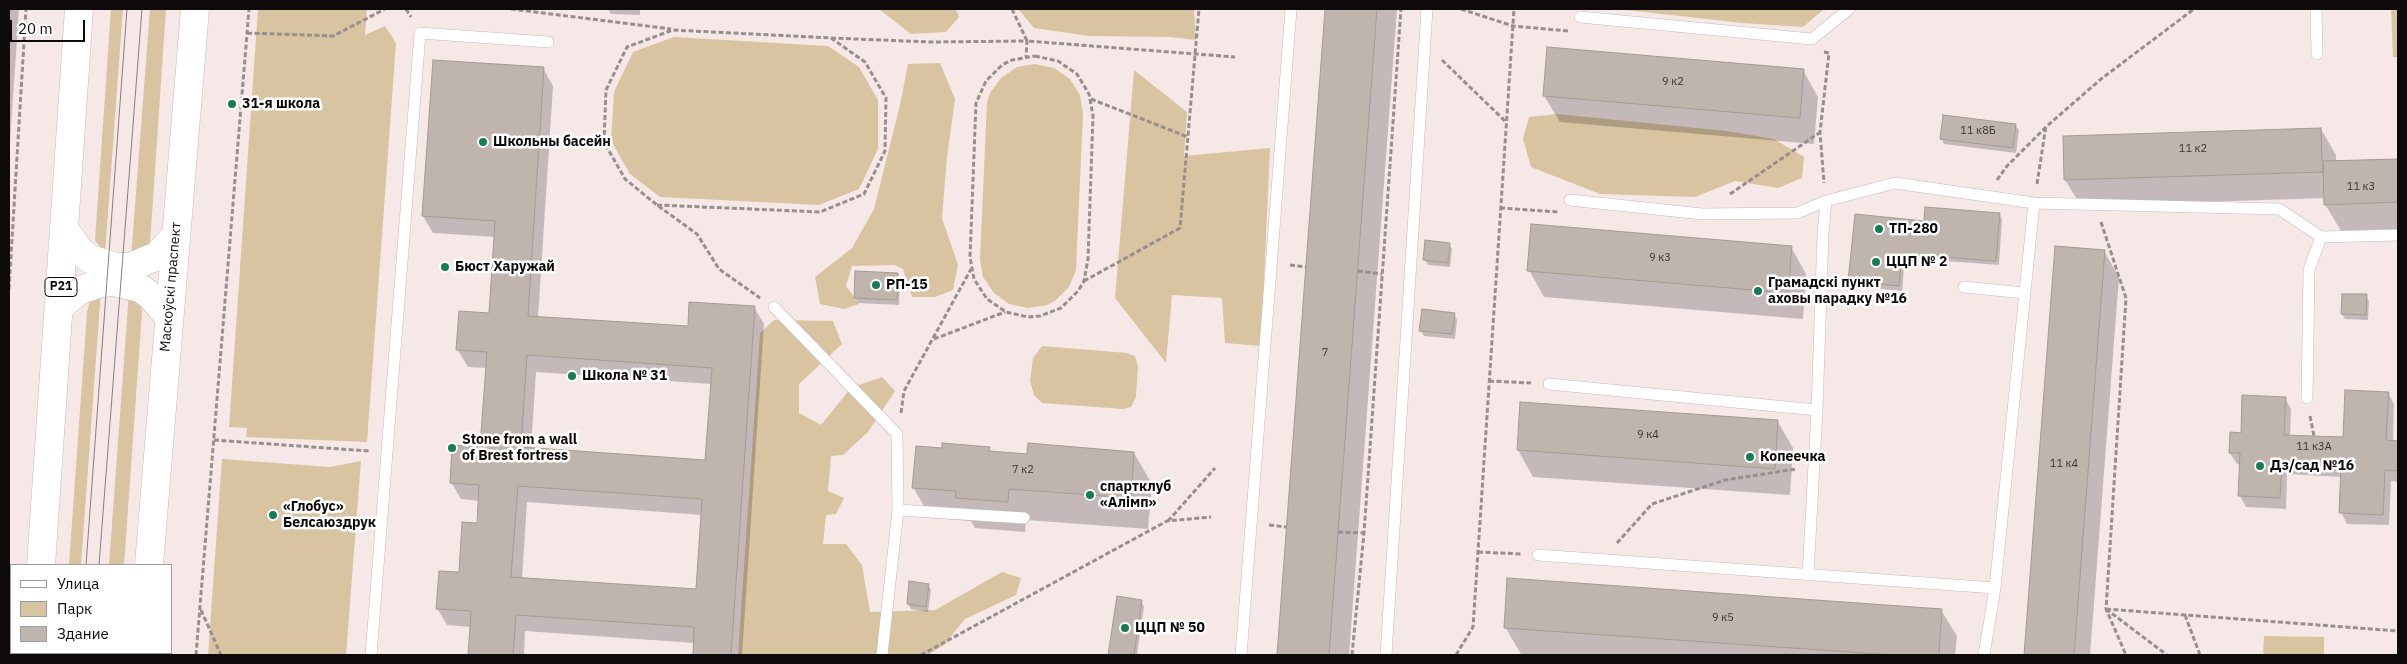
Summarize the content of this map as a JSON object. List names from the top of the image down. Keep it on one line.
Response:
{"streets":{"main road":["Р21","Маскоўскі праспект"]},"places":["31-я школа","Школьны басейн","ТП-280","ЦЦП № 2","Бюст Харужай","РП-15","Грамадскі пункт аховы парадку №16","Школа № 31","Stone from a wall of Brest fortress","Копеечка","Дз/сад №16","спартклуб «Алімп»","«Глобус» Белсаюздрук","ЦЦП № 50"],"house_numbers":["9 к2","11 к8Б","11 к2","11 к3","9 к3","7","9 к4","11 к3А","11 к4","7 к2","9 к5"],"legend":["Улица","Парк","Здание"],"scale_bar":"20 m"}
